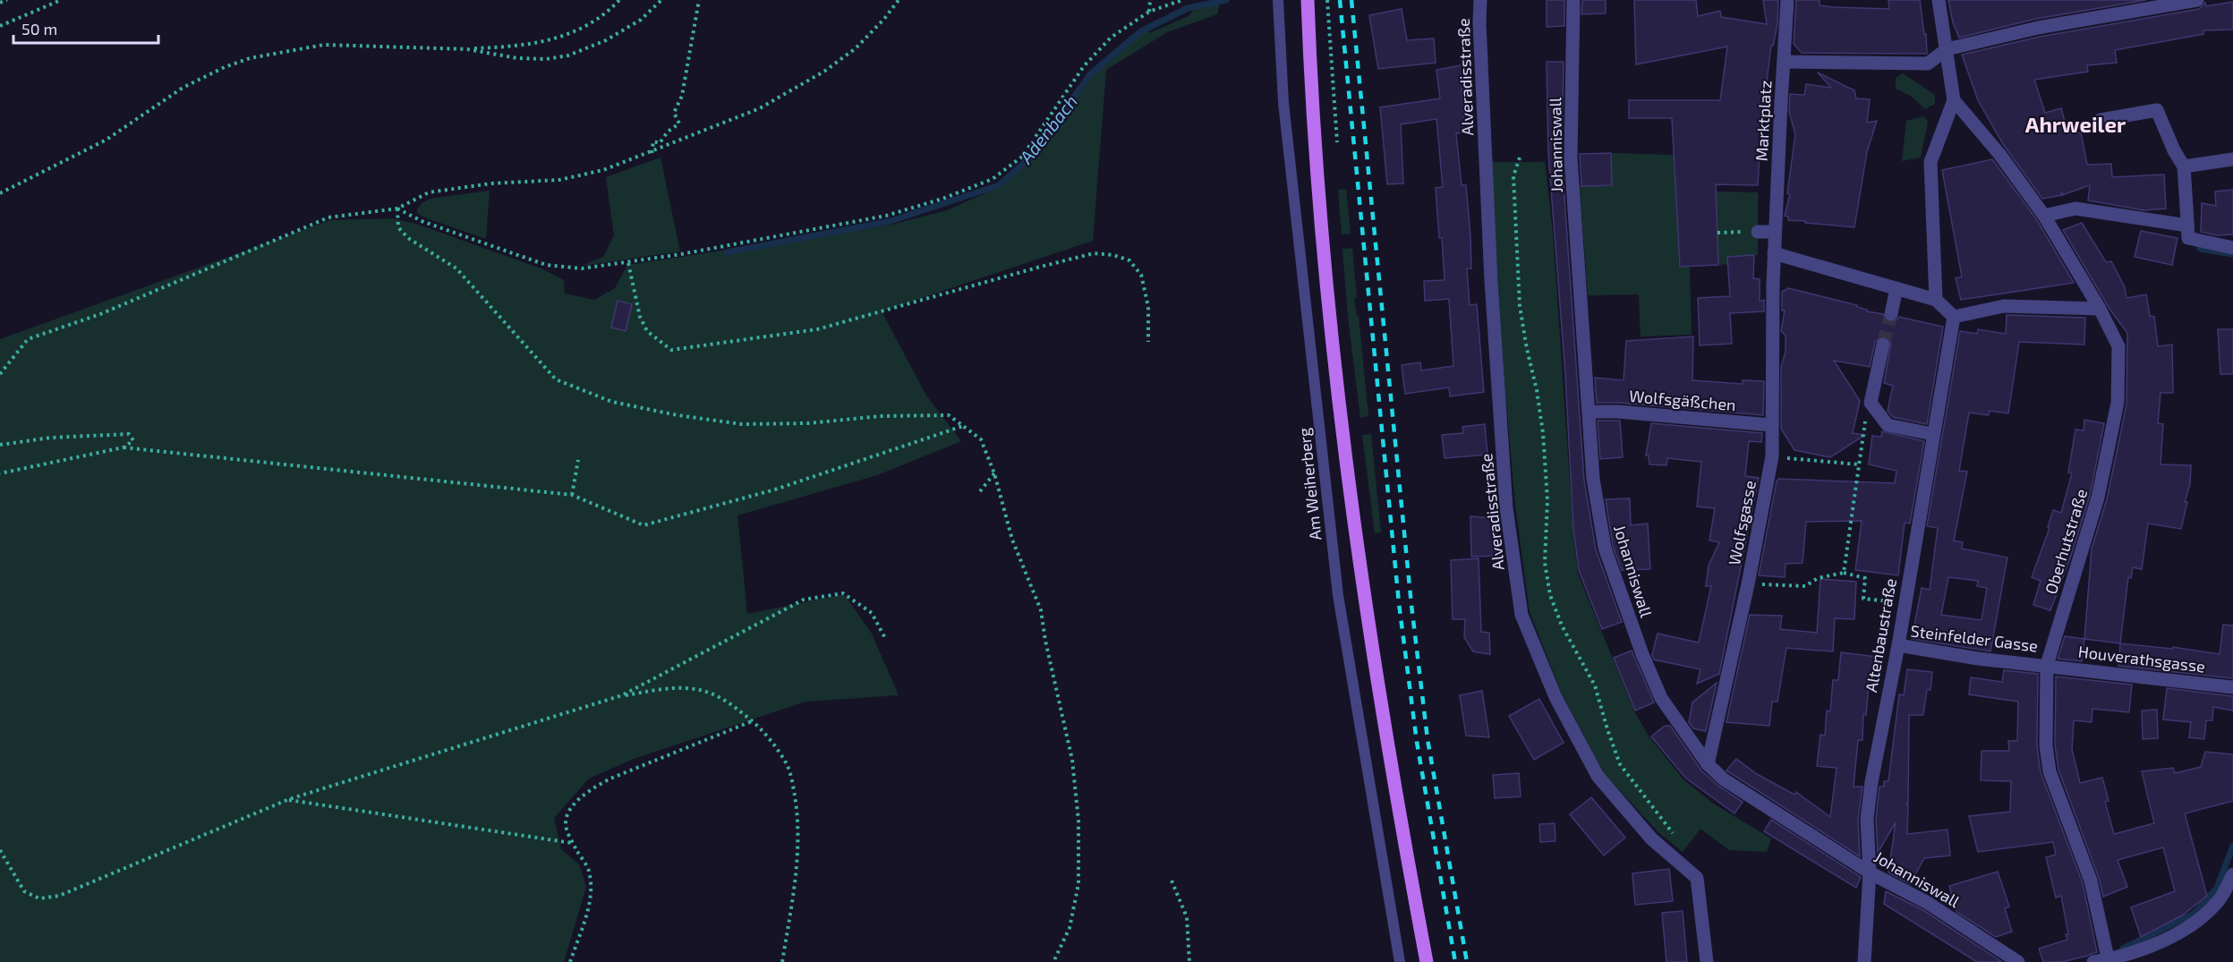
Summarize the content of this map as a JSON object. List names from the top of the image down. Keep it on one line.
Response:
{"streets":{"street":["Alveradisstraße","Marktplatz","Johanniswall","Wolfsgäßchen","Wolfsgasse","Oberhutstraße","Altenbaustraße","Steinfelder Gasse","Houverathsgasse"],"lane":["Am Weiherberg"]},"crossings":[["Marktplatz","Wolfsgasse"],["Johanniswall","Wolfsgäßchen"],["Johanniswall","Wolfsgasse"],["Johanniswall","Altenbaustraße"],["Wolfsgäßchen","Wolfsgasse"],["Oberhutstraße","Steinfelder Gasse"],["Oberhutstraße","Houverathsgasse"],["Altenbaustraße","Steinfelder Gasse"],["Steinfelder Gasse","Houverathsgasse"]],"districts":["Ahrweiler"],"water":["Adenbach"],"scale_bar":"50 m"}
